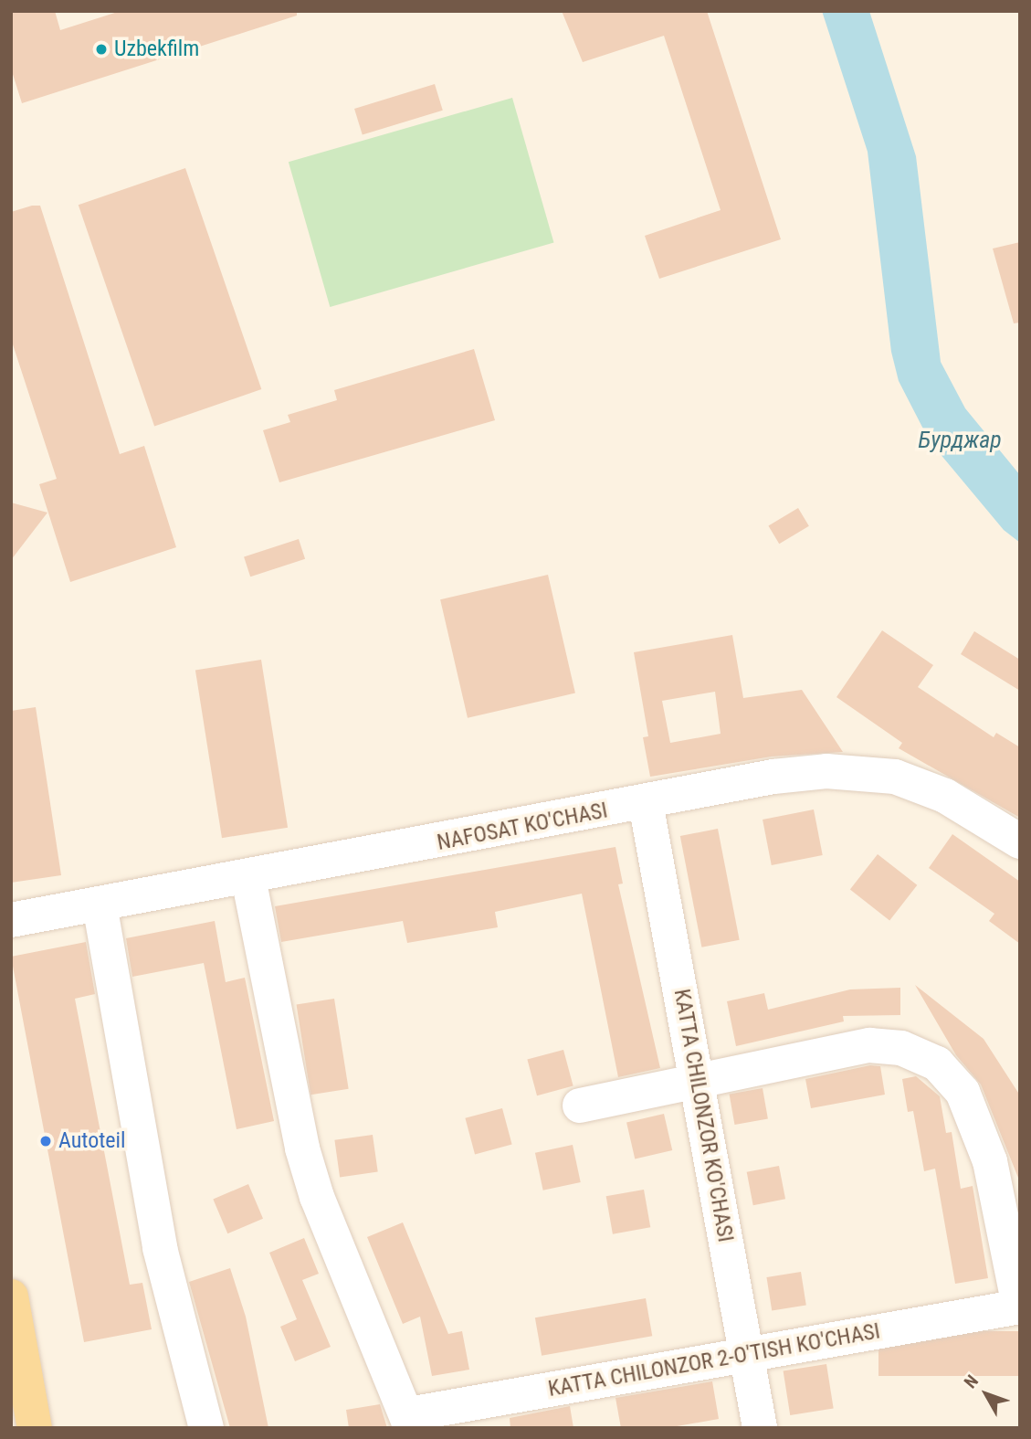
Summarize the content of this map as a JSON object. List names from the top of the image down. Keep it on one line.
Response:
{"streets":{"street":["NAFOSAT KO'CHASI","KATTA CHILONZOR KO'CHASI","KATTA CHILONZOR 2-O'TISH KO'CHASI"]},"crossings":[["NAFOSAT KO'CHASI","KATTA CHILONZOR KO'CHASI"],["KATTA CHILONZOR KO'CHASI","KATTA CHILONZOR 2-O'TISH KO'CHASI"]],"water":["Бурджар"],"places":["Uzbekfilm","Autoteil"],"north":"top left"}
